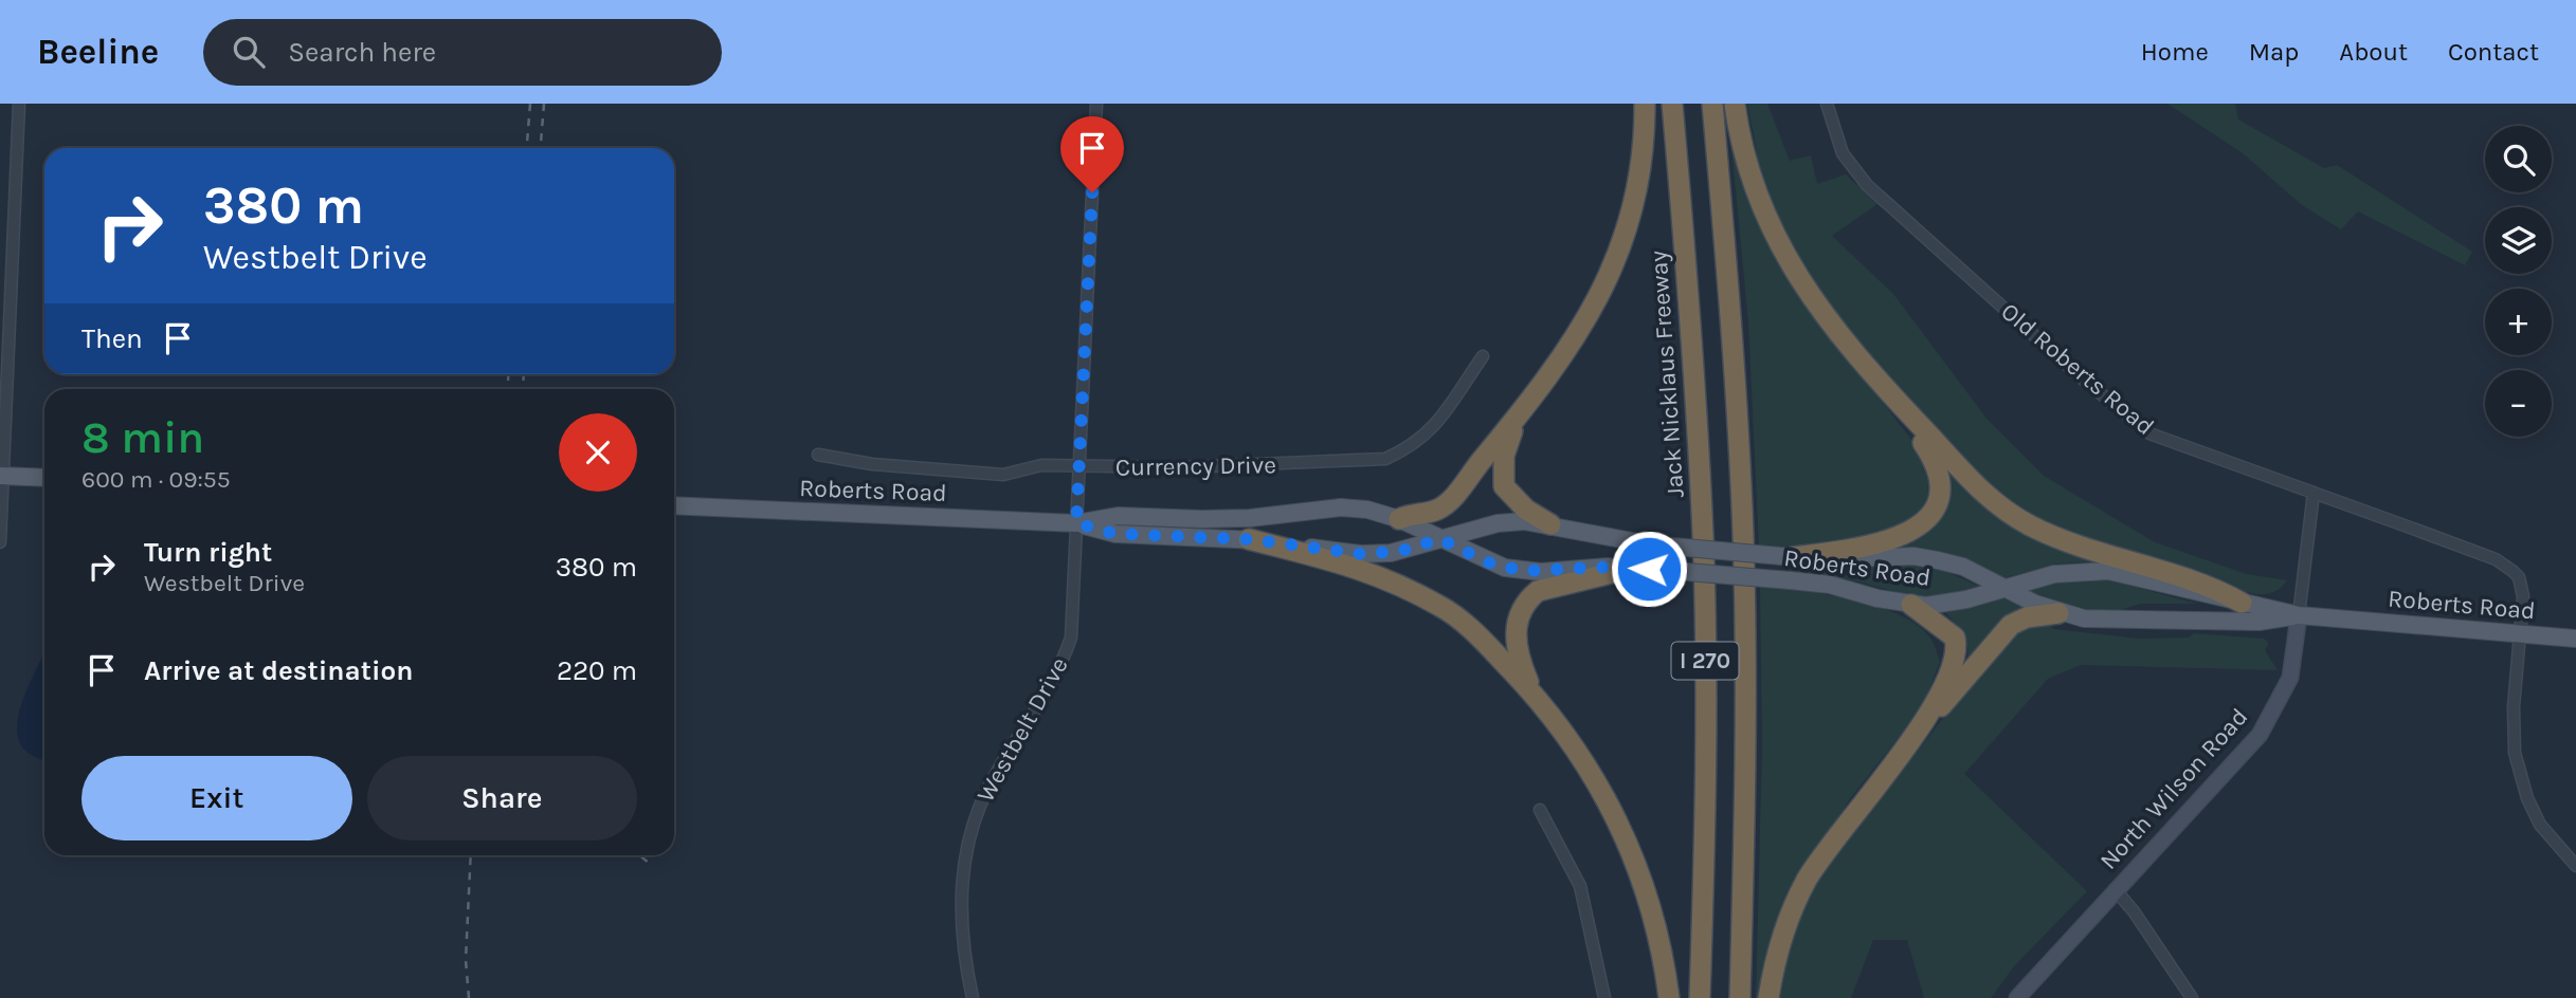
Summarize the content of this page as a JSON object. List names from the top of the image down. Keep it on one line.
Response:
{"streets":{"highway":["Jack Nicklaus Freeway","I 270"],"main road":["Roberts Road","North Wilson Road"],"street":["Old Roberts Road","Currency Drive","Westbelt Drive"]},"crossings":[["Old Roberts Road","Roberts Road"],["Old Roberts Road","North Wilson Road"],["Currency Drive","Westbelt Drive"],["Roberts Road","Westbelt Drive"],["Roberts Road","North Wilson Road"]],"page":{"header":"Beeline","search":"Search here","nav":["Home","Map","About","Contact"],"map_buttons":["+","−"],"turn":["380 m","Westbelt Drive"],"then":"Then","heading":["8 min","600 m · 09:55"],"list":[{"name":"Turn right","note":"Westbelt Drive","value":"380 m"},{"name":"Arrive at destination","value":"220 m"}],"buttons":["Exit","Share"]}}
